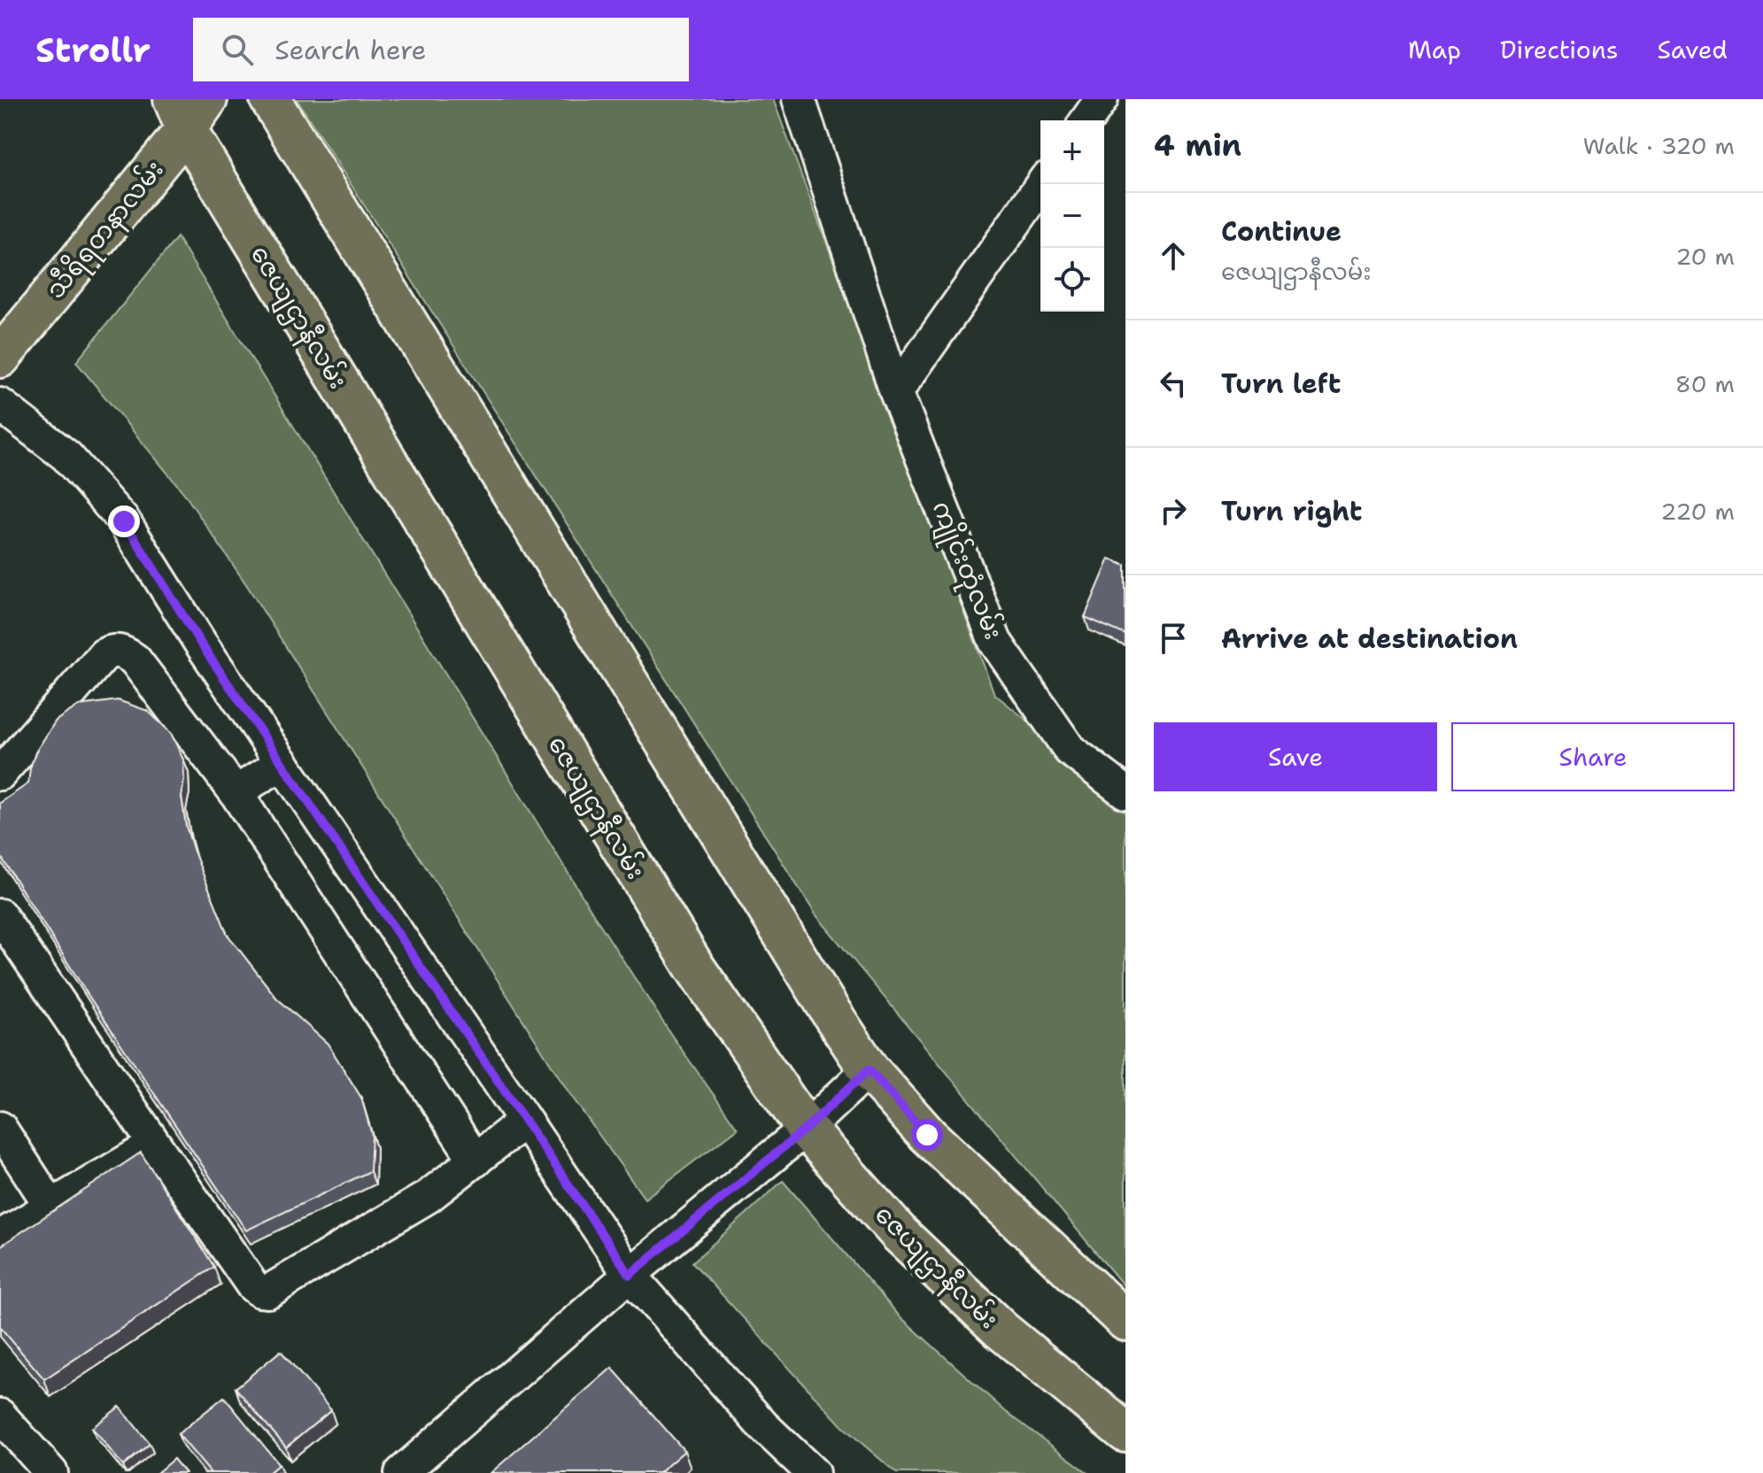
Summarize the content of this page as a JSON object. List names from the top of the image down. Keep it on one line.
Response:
{"streets":{"main road":["သီရိရတနာလမ်း","ဇေယျဌာနီလမ်း"],"street":["ကျိုင်းတုံလမ်း"]},"crossings":[["သီရိရတနာလမ်း","ဇေယျဌာနီလမ်း"]],"page":{"header":"Strollr","search":"Search here","nav":["Map","Directions","Saved"],"heading":["4 min","Walk · 320 m"],"map_buttons":["+","−"],"list":[["Continue","ဇေယျဌာနီလမ်း","20 m"],["Turn left","80 m"],["Turn right","220 m"],"Arrive at destination"],"buttons":["Save","Share"]}}
